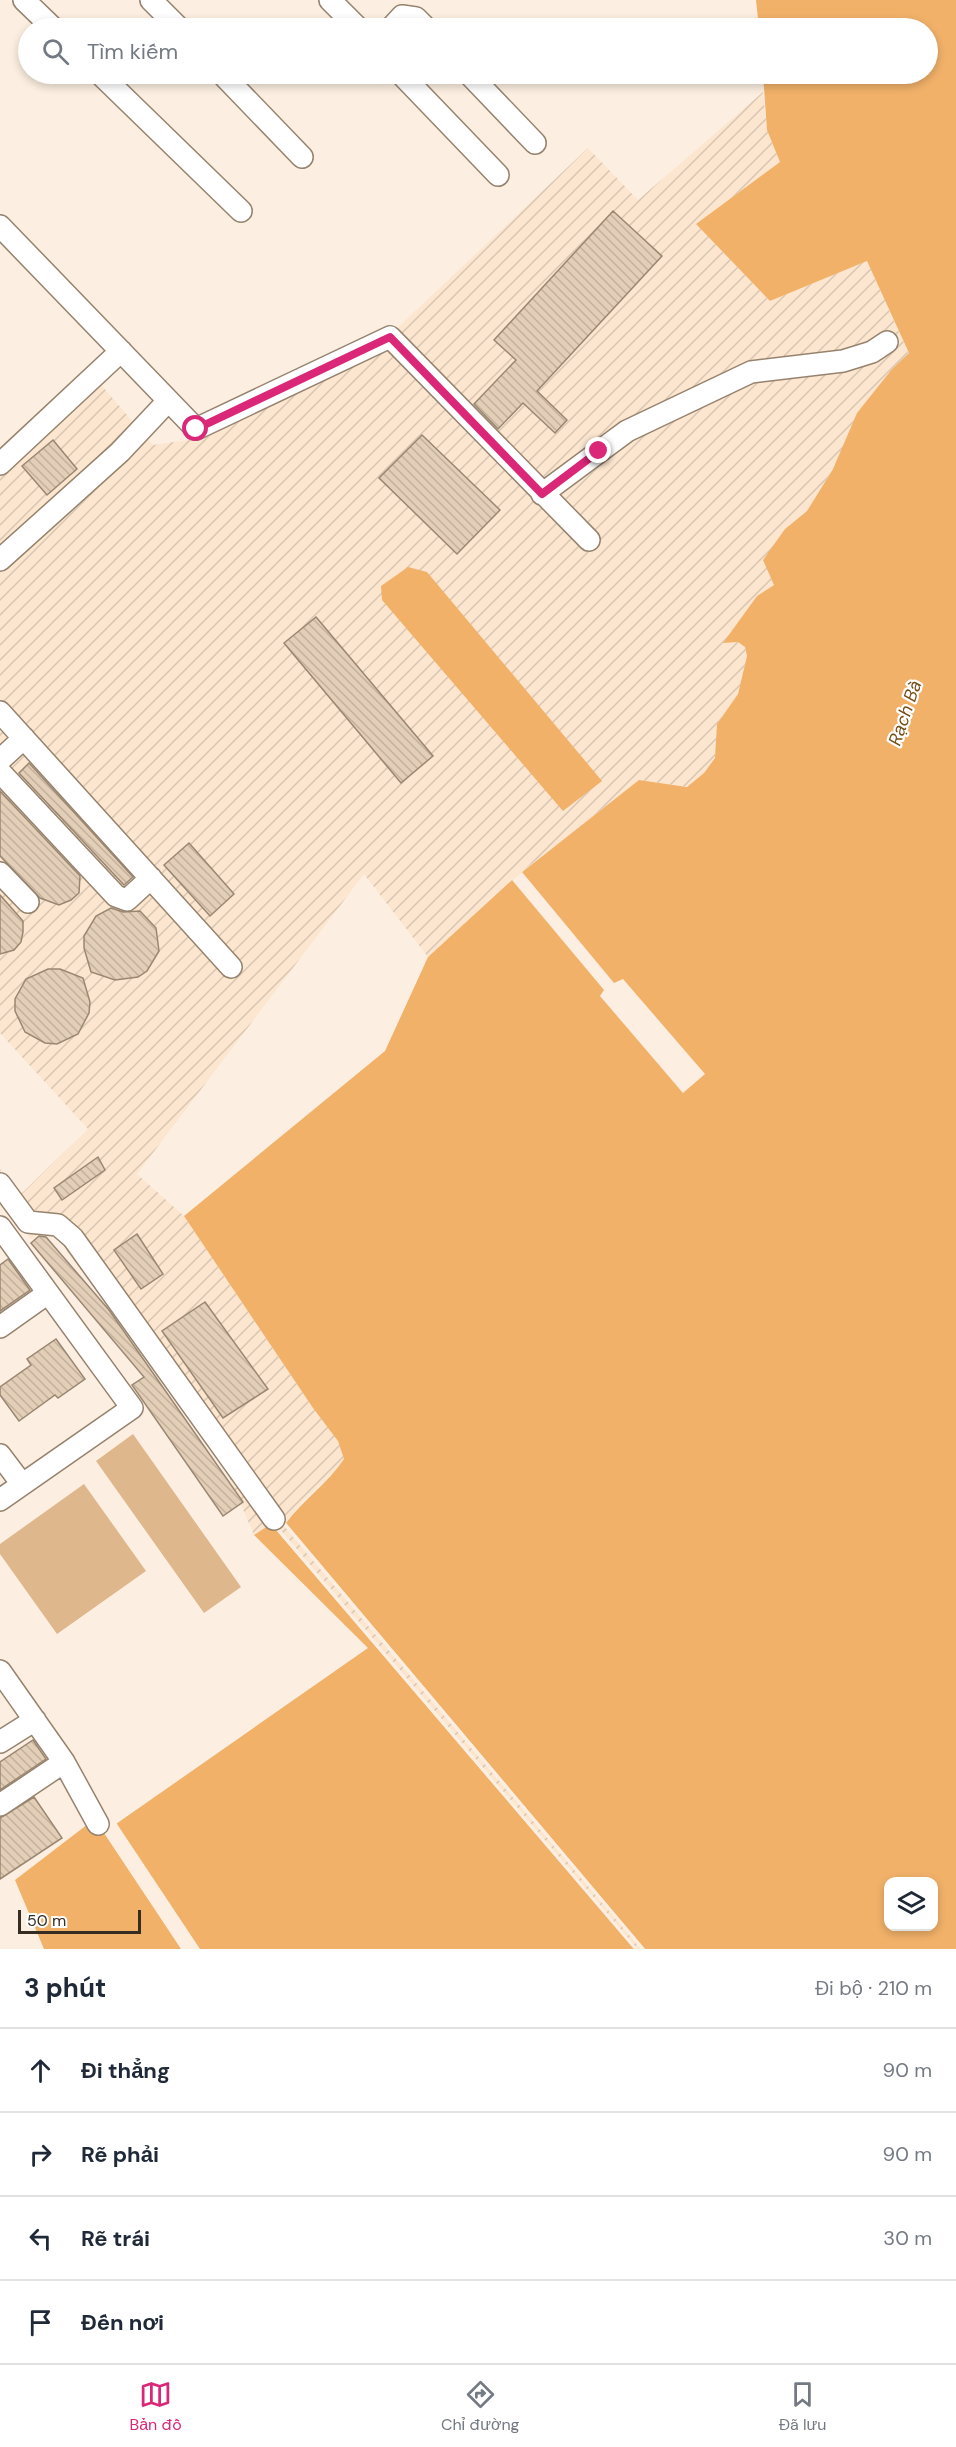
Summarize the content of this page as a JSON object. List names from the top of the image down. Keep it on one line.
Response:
{"water":["Rạch Bà"],"scale_bar":"50 m","page":{"search":"Tìm kiếm","scale":"50 m","heading":["3 phút","Đi bộ · 210 m"],"list":[["Đi thẳng","90 m"],["Rẽ phải","90 m"],["Rẽ trái","30 m"],"Đến nơi"],"nav":["Bản đồ","Chỉ đường","Đã lưu"]}}
